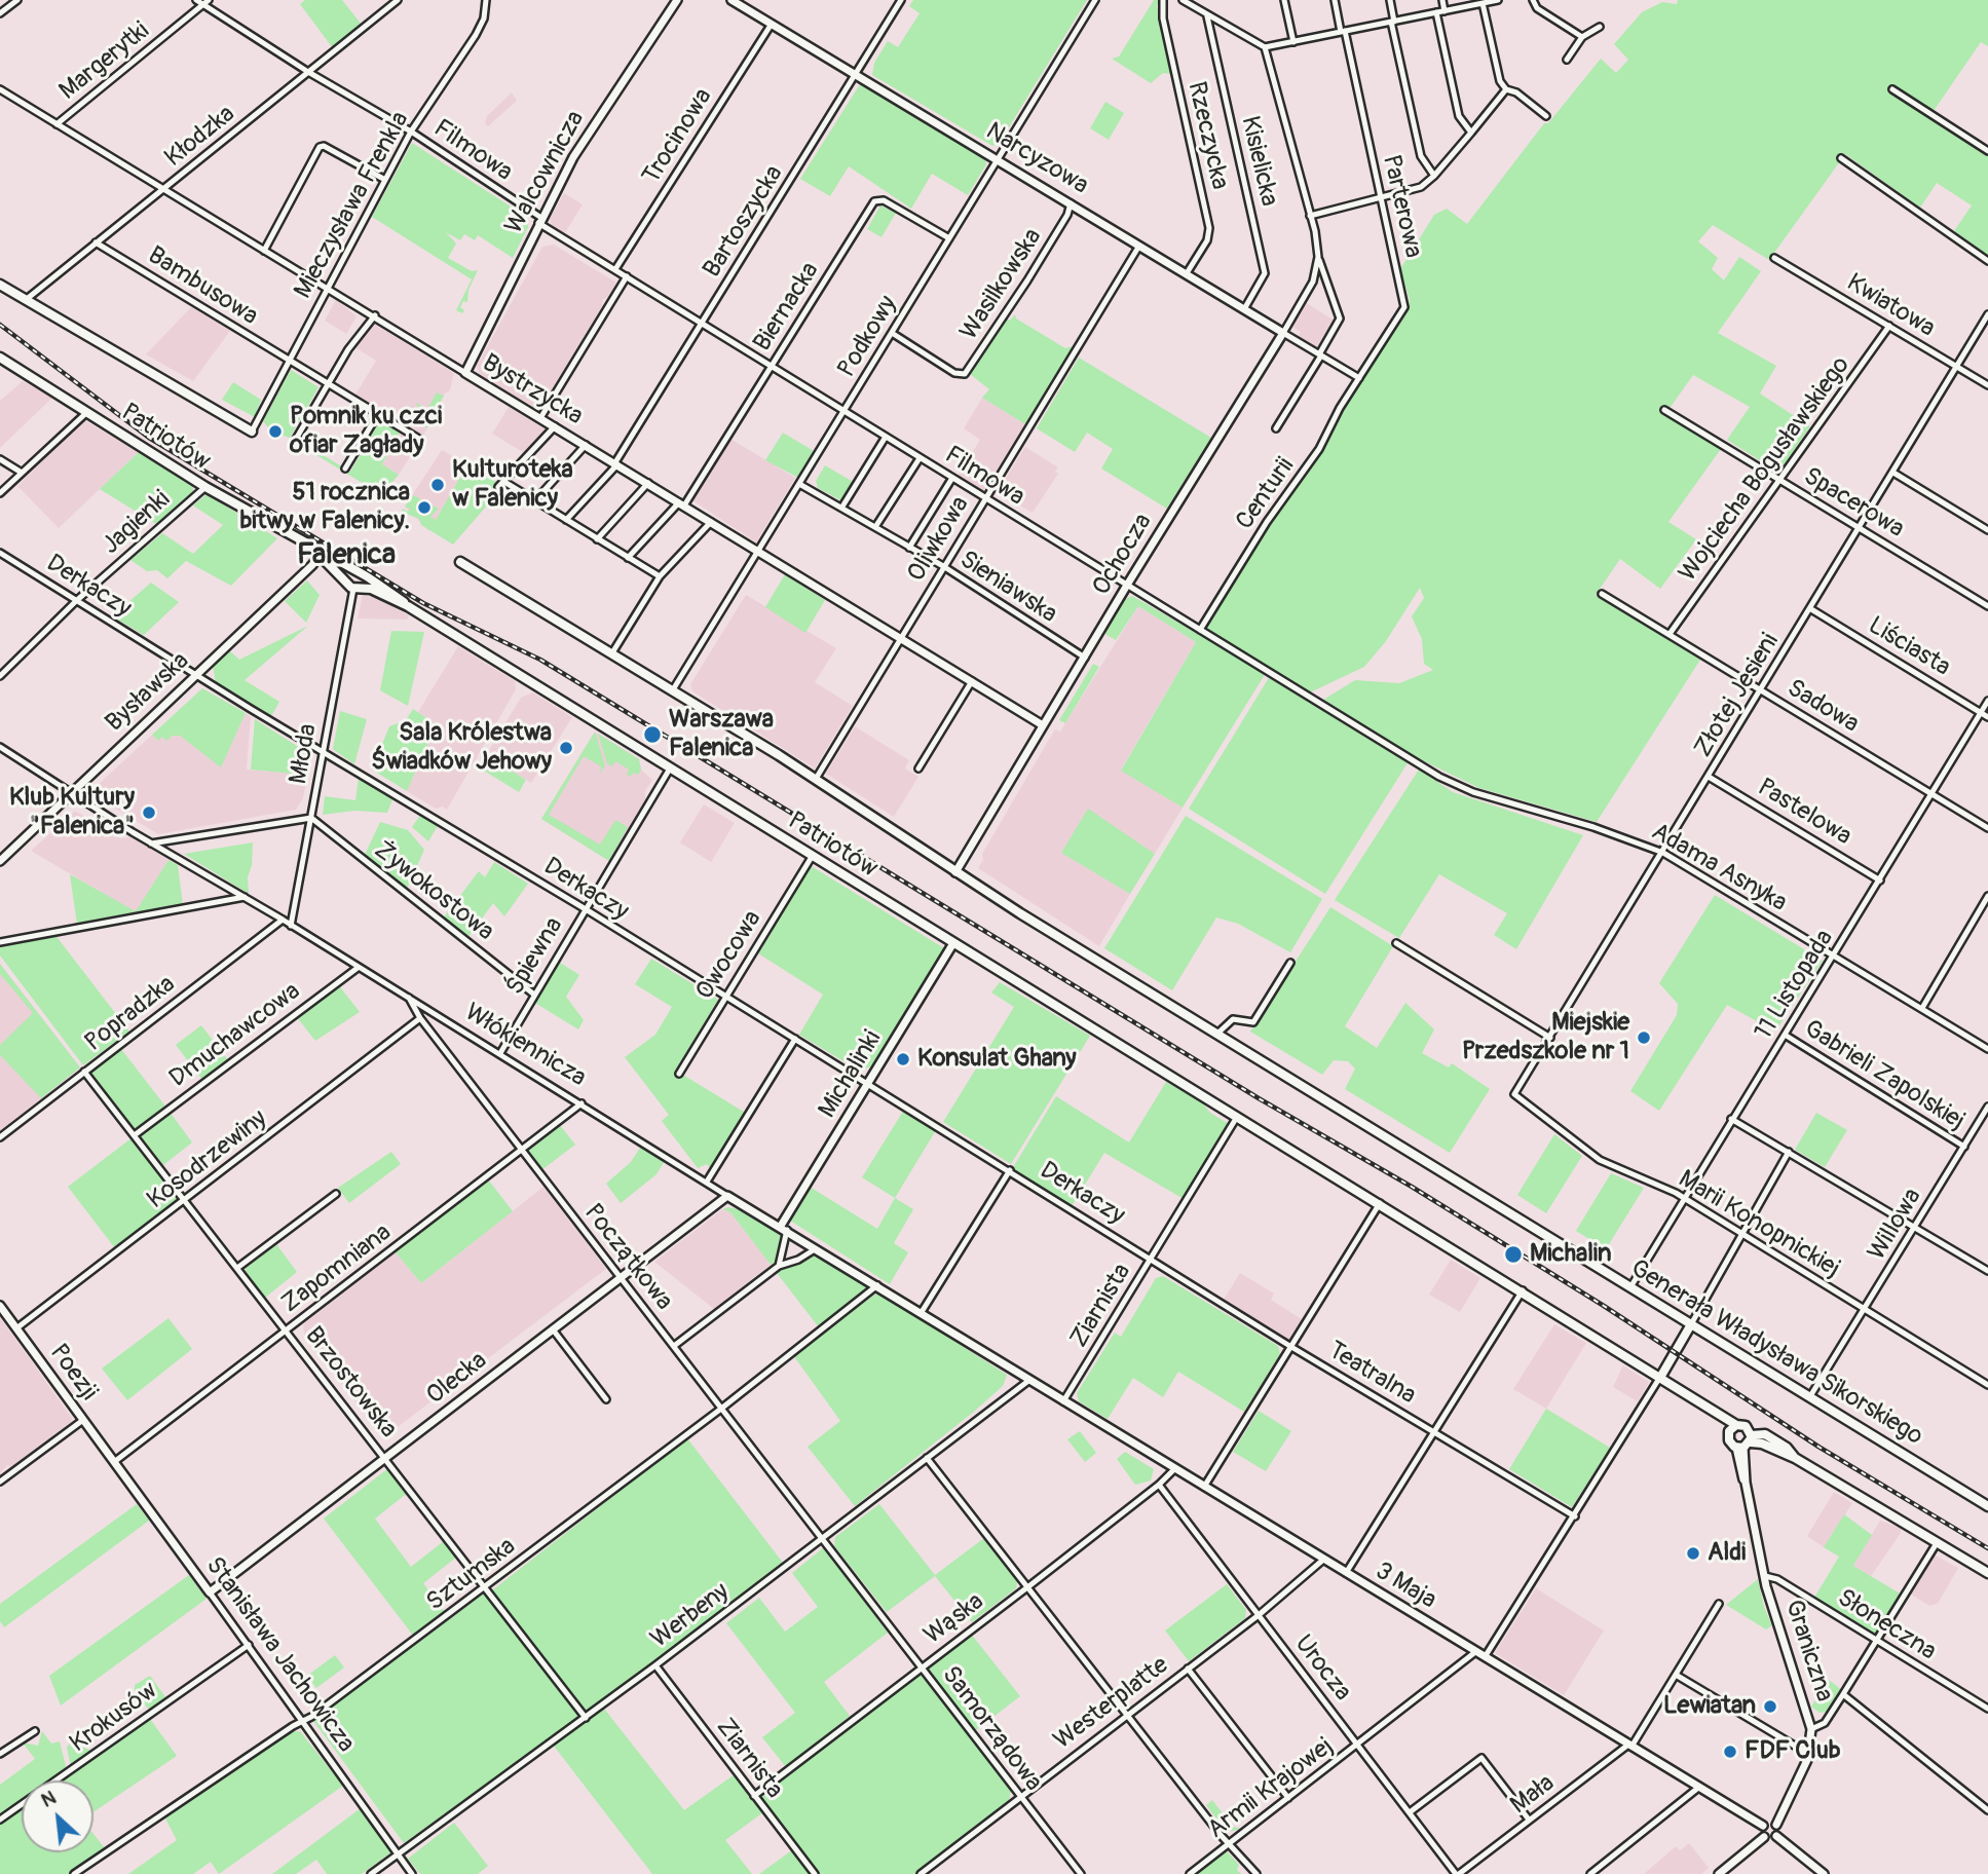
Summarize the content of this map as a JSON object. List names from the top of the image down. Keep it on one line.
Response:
{"streets":{"main road":["Patriotów","Generała Władysława Sikorskiego"],"street":["Margerytki","Rzeczycka","Kłodzka","Trocinowa","Filmowa","Narcyzowa","Kisielicka","Walcownicza","Mieczysława Frenkla","Parterowa","Bartoszycka","Wasilkowska","Bambusowa","Kwiatowa","Biernacka","Podkowy","Bystrzycka","Wojciecha Bogusławskiego","Centurii","Spacerowa","Jagienki","Oliwkowa","Ochocza","Derkaczy","Sieniawska","Liściasta","Bysławska","Złotej Jesieni","Sadowa","Młoda","Pastelowa","Adama Asnyka","Żywokostowa","Owocowa","Śpiewna","11 Listopada","Popradzka","Dmuchawcowa","Włókiennicza","Michalinki","Gabrieli Zapolskiej","Kosodrzewiny","Marii Konopnickiej","Willowa","Początkowa","Zapomniana","Ziarnista","Poezji","Teatralna","Olecka","Brzostowska","Sztumska","3 Maja","Werbeny","Wąska","Słoneczna","Graniczna","Stanisława Jachowicza","Urocza","Westerplatte","Krokusów","Samorządowa","Armii Krajowej","Mała"]},"crossings":[["Margerytki","Filmowa"],["Margerytki","Bystrzycka"],["Rzeczycka","Narcyzowa"],["Kłodzka","Filmowa"],["Kłodzka","Bambusowa"],["Kłodzka","Bystrzycka"],["Kłodzka","Patriotów"],["Trocinowa","Filmowa"],["Trocinowa","Narcyzowa"],["Filmowa","Walcownicza"],["Filmowa","Mieczysława Frenkla"],["Filmowa","Bartoszycka"],["Filmowa","Biernacka"],["Filmowa","Podkowy"],["Filmowa","Centurii"],["Filmowa","Oliwkowa"],["Filmowa","Ochocza"],["Filmowa","Adama Asnyka"],["Narcyzowa","Kisielicka"],["Narcyzowa","Parterowa"],["Narcyzowa","Bartoszycka"],["Narcyzowa","Wasilkowska"],["Narcyzowa","Podkowy"],["Narcyzowa","Centurii"],["Narcyzowa","Oliwkowa"],["Narcyzowa","Ochocza"],["Walcownicza","Bystrzycka"],["Mieczysława Frenkla","Bambusowa"],["Mieczysława Frenkla","Bystrzycka"],["Mieczysława Frenkla","Patriotów"],["Parterowa","Centurii"],["Bartoszycka","Bystrzycka"],["Wasilkowska","Podkowy"],["Kwiatowa","Wojciecha Bogusławskiego"],["Kwiatowa","Złotej Jesieni"],["Biernacka","Podkowy"],["Biernacka","Bystrzycka"],["Podkowy","Bystrzycka"],["Podkowy","Patriotów"],["Podkowy","Sieniawska"],["Bystrzycka","Oliwkowa"],["Bystrzycka","Ochocza"],["Patriotów","Jagienki"],["Patriotów","Oliwkowa"],["Patriotów","Ochocza"],["Patriotów","Bysławska"],["Patriotów","Młoda"],["Patriotów","Owocowa"],["Patriotów","Śpiewna"],["Patriotów","Michalinki"],["Patriotów","Ziarnista"],["Patriotów","Generała Władysława Sikorskiego"],["Patriotów","Graniczna"],["Wojciecha Bogusławskiego","Spacerowa"],["Wojciecha Bogusławskiego","Sadowa"],["Spacerowa","Złotej Jesieni"],["Jagienki","Derkaczy"],["Oliwkowa","Sieniawska"],["Ochocza","Sieniawska"],["Derkaczy","Bysławska"],["Derkaczy","Młoda"],["Derkaczy","Owocowa"],["Derkaczy","Śpiewna"],["Derkaczy","Michalinki"],["Derkaczy","Ziarnista"],["Derkaczy","Teatralna"],["Liściasta","Złotej Jesieni"],["Liściasta","11 Listopada"],["Bysławska","Włókiennicza"],["Złotej Jesieni","Sadowa"],["Złotej Jesieni","Pastelowa"],["Złotej Jesieni","Adama Asnyka"],["Złotej Jesieni","Marii Konopnickiej"],["Sadowa","11 Listopada"],["Młoda","Żywokostowa"],["Młoda","Włókiennicza"],["Pastelowa","11 Listopada"],["Adama Asnyka","11 Listopada"],["Żywokostowa","Śpiewna"],["Śpiewna","Włókiennicza"],["11 Listopada","Gabrieli Zapolskiej"],["11 Listopada","Marii Konopnickiej"],["11 Listopada","Generała Władysława Sikorskiego"],["Popradzka","Włókiennicza"],["Popradzka","Brzostowska"],["Dmuchawcowa","Włókiennicza"],["Dmuchawcowa","Brzostowska"],["Włókiennicza","Michalinki"],["Włókiennicza","Początkowa"],["Włókiennicza","Zapomniana"],["Włókiennicza","Olecka"],["Włókiennicza","Sztumska"],["Włókiennicza","3 Maja"],["Włókiennicza","Werbeny"],["Gabrieli Zapolskiej","Willowa"],["Kosodrzewiny","Początkowa"],["Kosodrzewiny","Poezji"],["Kosodrzewiny","Brzostowska"],["Marii Konopnickiej","Willowa"],["Willowa","Generała Władysława Sikorskiego"],["Początkowa","Zapomniana"],["Początkowa","Olecka"],["Początkowa","Sztumska"],["Początkowa","Werbeny"],["Początkowa","Samorządowa"],["Zapomniana","Poezji"],["Zapomniana","Brzostowska"],["Zapomniana","Stanisława Jachowicza"],["Ziarnista","Teatralna"],["Ziarnista","3 Maja"],["Ziarnista","Werbeny"],["Ziarnista","Wąska"],["Poezji","Stanisława Jachowicza"],["Olecka","Brzostowska"],["Olecka","Stanisława Jachowicza"],["Brzostowska","Sztumska"],["Brzostowska","Werbeny"],["Sztumska","Stanisława Jachowicza"],["3 Maja","Werbeny"],["3 Maja","Wąska"],["3 Maja","Graniczna"],["3 Maja","Westerplatte"],["3 Maja","Armii Krajowej"],["3 Maja","Mała"],["Werbeny","Stanisława Jachowicza"],["Werbeny","Samorządowa"],["Wąska","Urocza"],["Wąska","Samorządowa"],["Słoneczna","Graniczna"],["Stanisława Jachowicza","Krokusów"],["Urocza","Westerplatte"],["Urocza","Armii Krajowej"],["Urocza","Mała"],["Westerplatte","Samorządowa"]],"districts":["Falenica"],"places":["Pomnik ku czci ofiar Zagłady","Kulturoteka w Falenicy","51 rocznica bitwy w Falenicy.","Warszawa Falenica","Sala Królestwa Świadków Jehowy","Klub Kultury \"Falenica\"","Miejskie Przedszkole nr 1","Konsulat Ghany","Michalin","Aldi","Lewiatan","FDF Club"],"north":"top left"}
